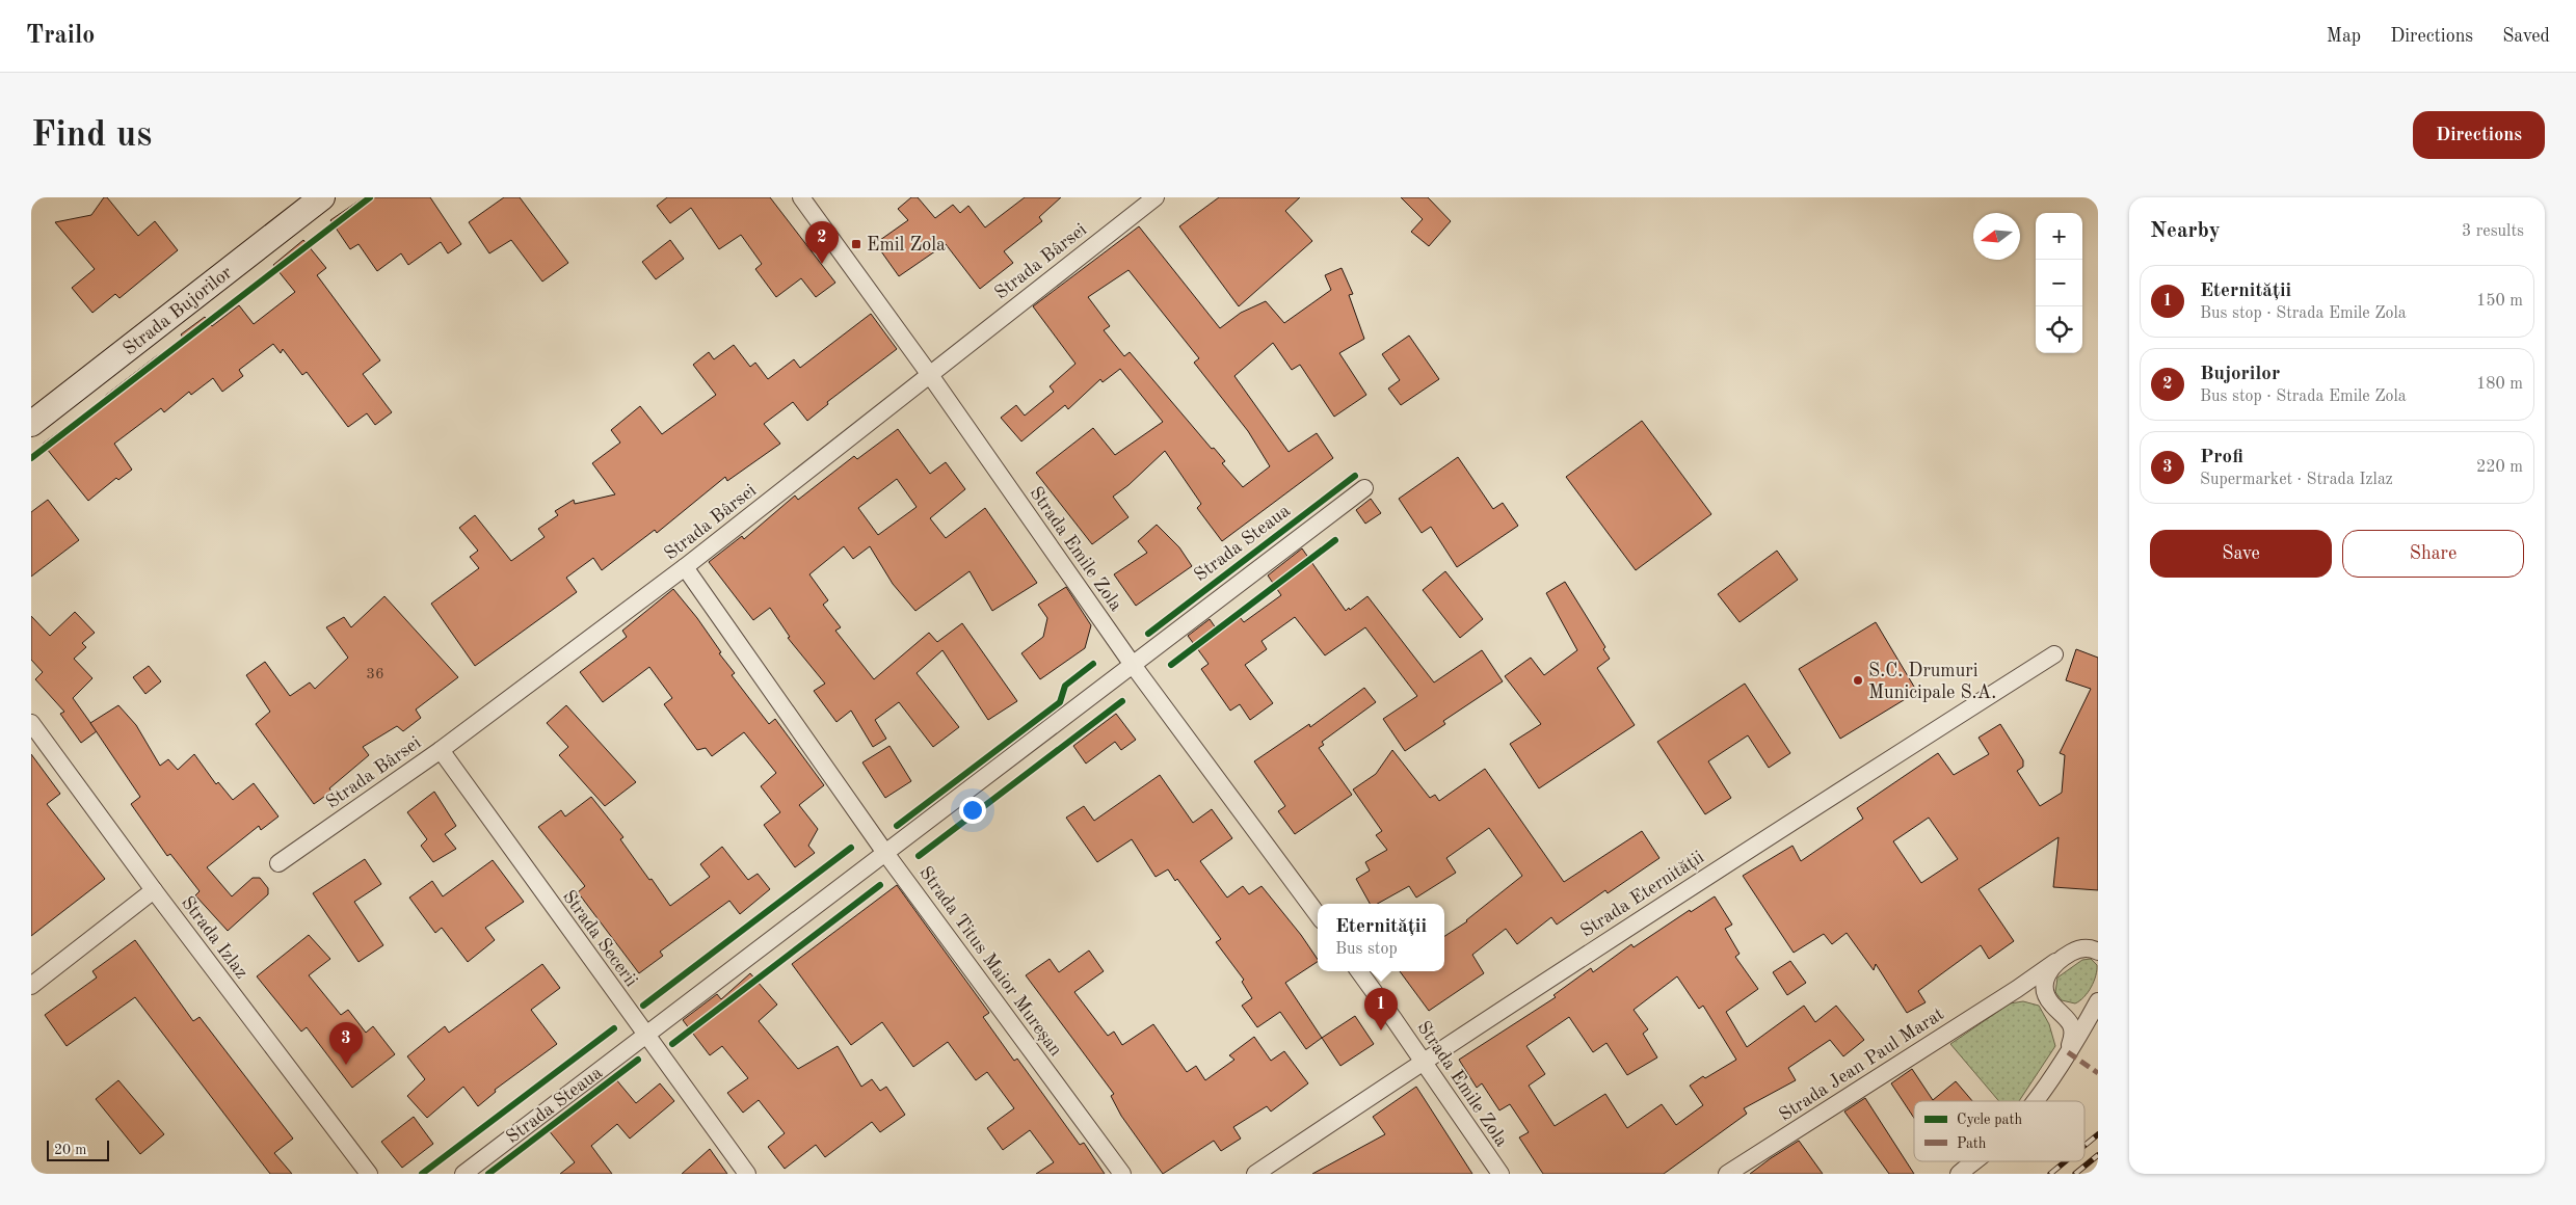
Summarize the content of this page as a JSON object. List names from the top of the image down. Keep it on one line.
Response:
{"streets":{"main road":["Strada Bujorilor"],"street":["Strada Bârsei","Strada Steaua","Strada Emile Zola","Strada Eternității","Strada Izlaz","Strada Secerii","Strada Titus Maior Mureșan","Strada Jean Paul Marat"]},"crossings":[["Strada Bârsei","Strada Emile Zola"],["Strada Bârsei","Strada Secerii"],["Strada Bârsei","Strada Titus Maior Mureșan"],["Strada Steaua","Strada Emile Zola"],["Strada Steaua","Strada Secerii"],["Strada Steaua","Strada Titus Maior Mureșan"],["Strada Emile Zola","Strada Eternității"]],"places":{"transit":["Emil Zola"],"other":["S.C. Drumuri Municipale S.A."]},"house_numbers":["36"],"legend":["Cycle path","Path"],"scale_bar":"20 m","north":"left","page":{"header":"Trailo","nav":["Map","Directions","Saved"],"buttons":["Directions",["Save","Share"]],"title":"Find us","heading":["Nearby","3 results"],"map_buttons":["+","−"],"pins":["2","1","3"],"list":[{"mark":"1","name":"Eternității","note":"Bus stop · Strada Emile Zola","value":"150 m"},{"mark":"2","name":"Bujorilor","note":"Bus stop · Strada Emile Zola","value":"180 m"},{"mark":"3","name":"Profi","note":"Supermarket · Strada Izlaz","value":"220 m"}],"popup":["Eternității","Bus stop"],"scale":"20 m"}}
